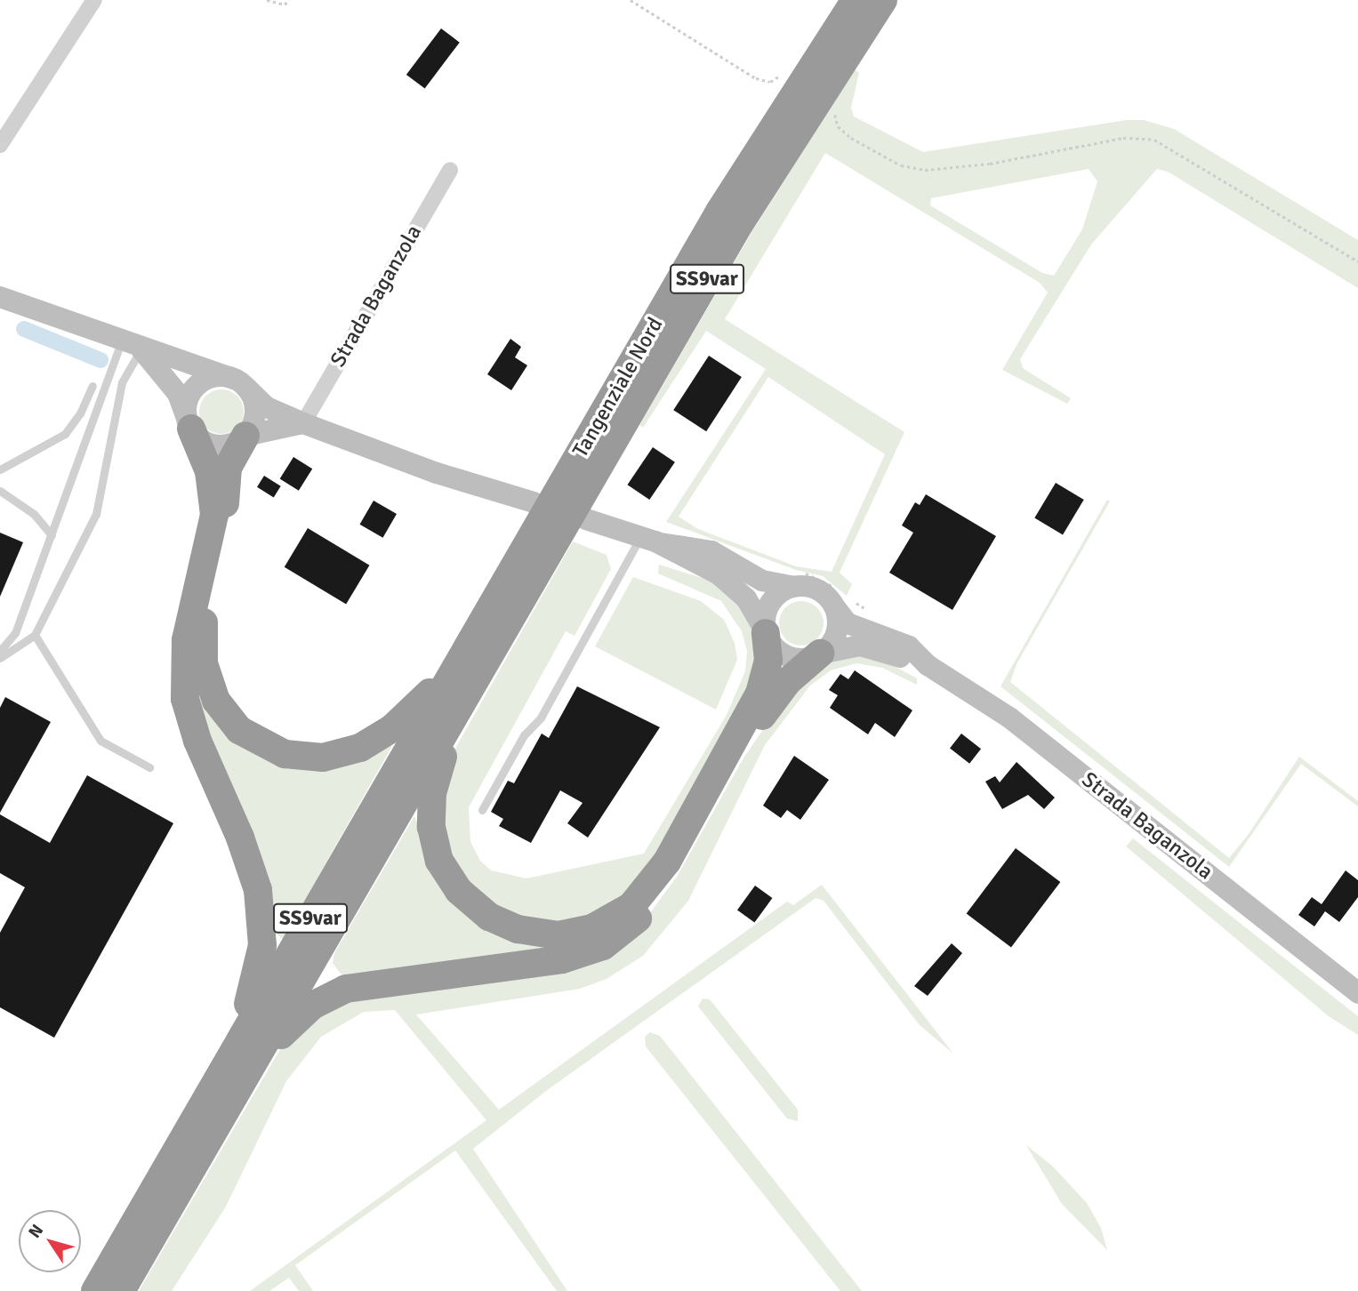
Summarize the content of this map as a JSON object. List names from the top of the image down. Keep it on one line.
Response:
{"streets":{"highway":["SS9var","Tangenziale Nord"],"main road":["Strada Baganzola"]},"crossings":[["SS9var","Tangenziale Nord"]],"north":"top left"}
